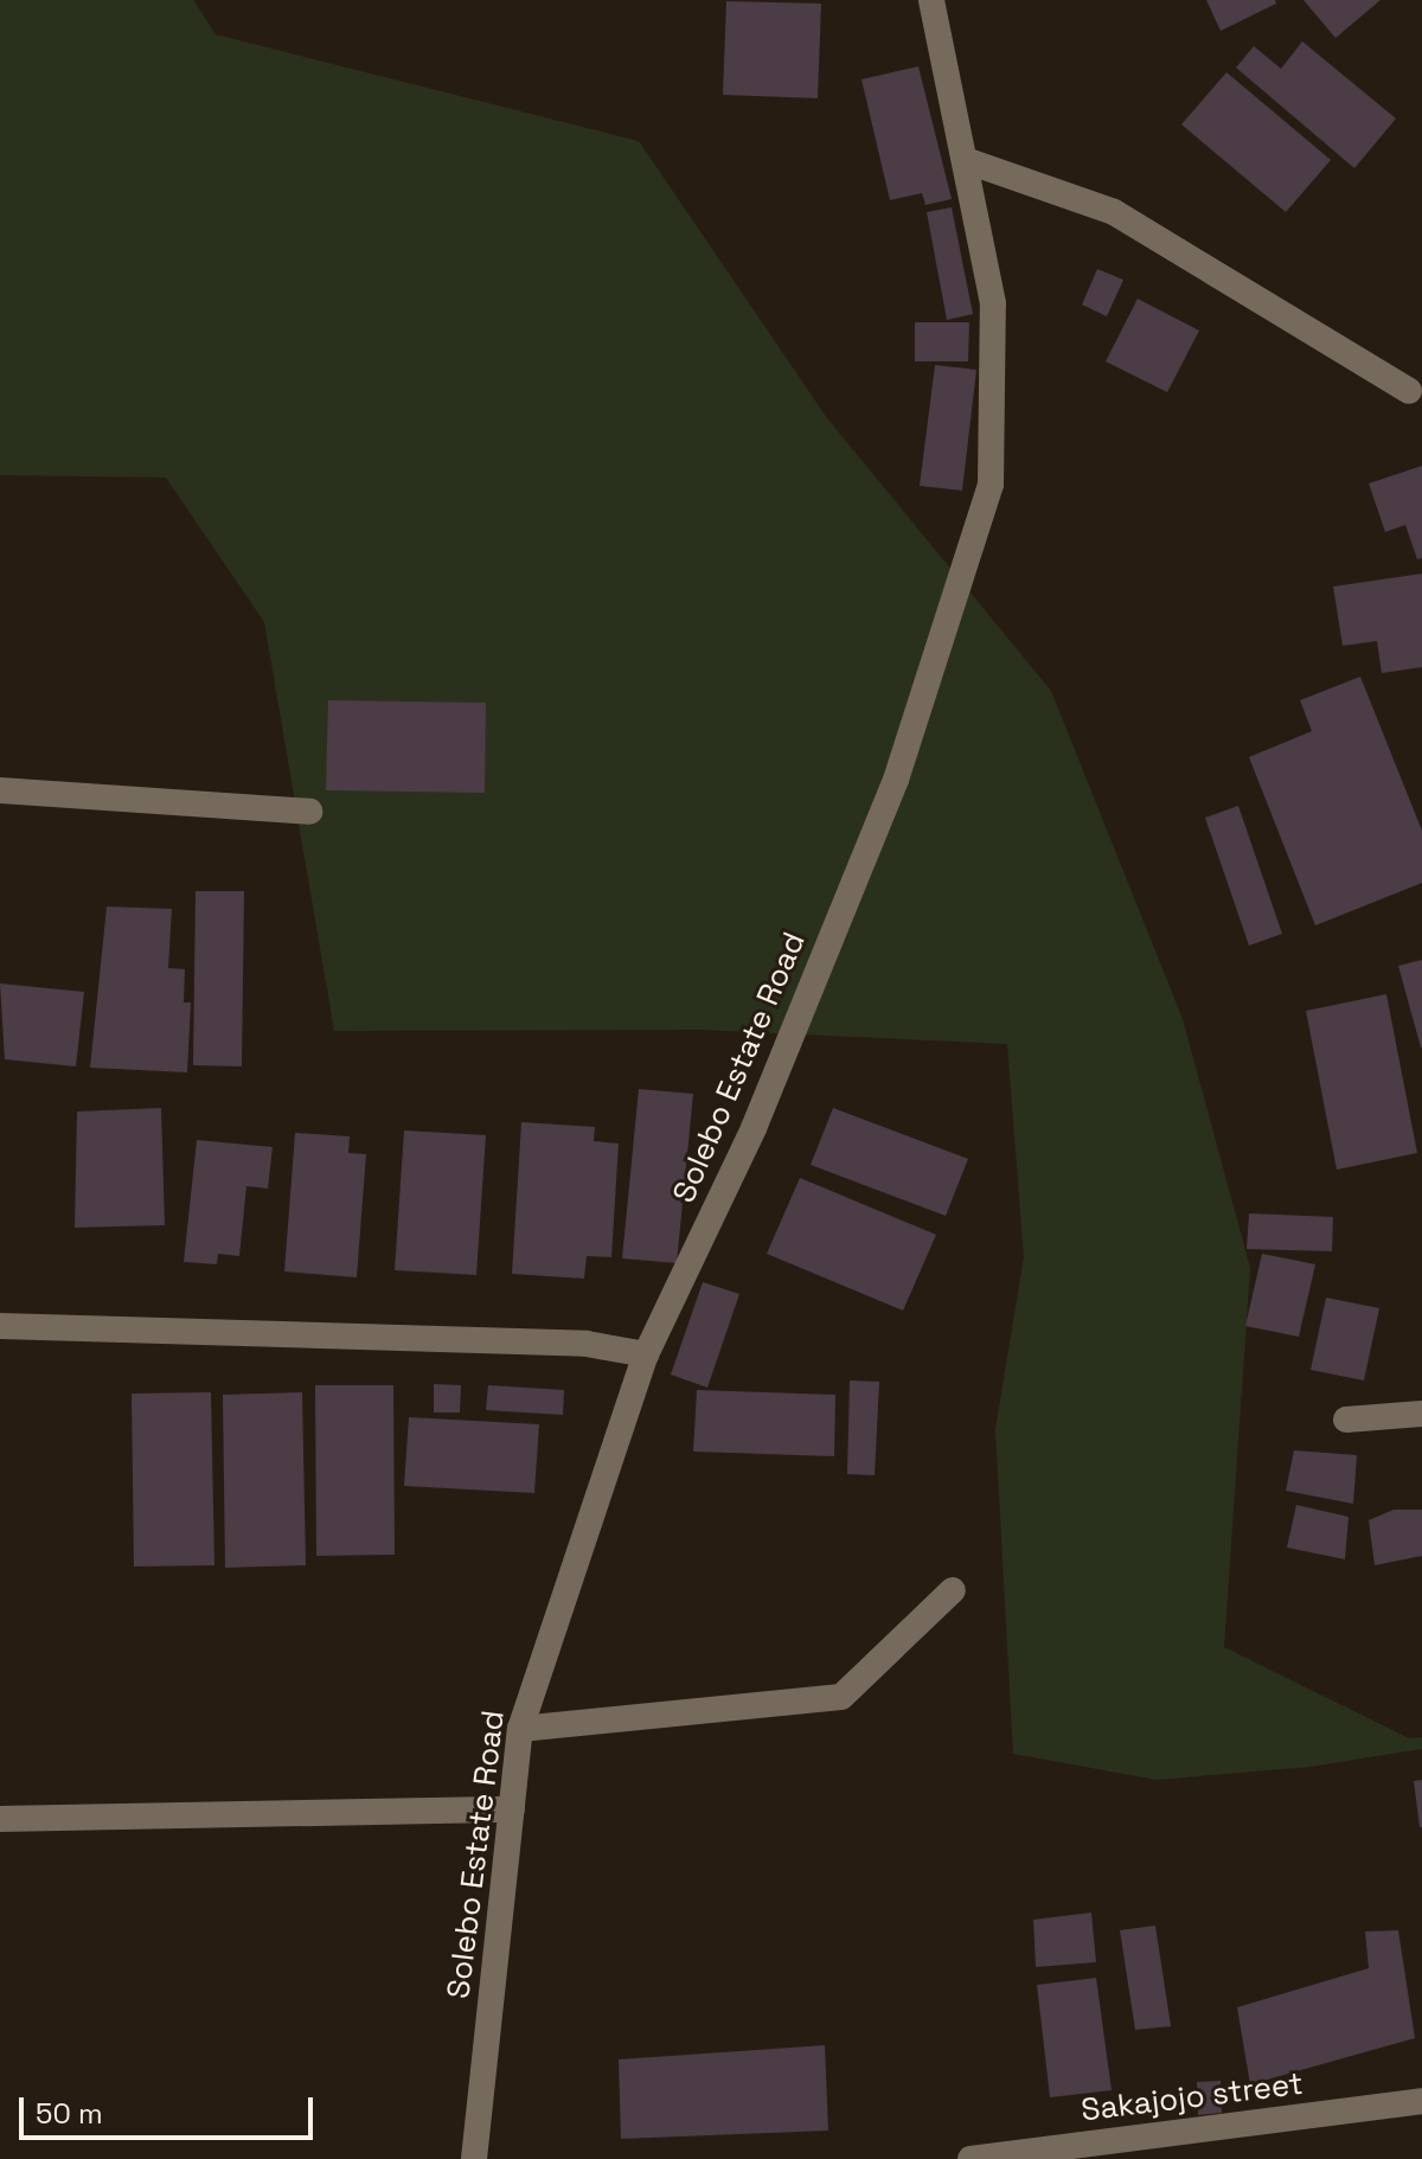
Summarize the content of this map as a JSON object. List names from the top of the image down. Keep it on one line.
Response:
{"streets":{"street":["Solebo Estate Road","Sakajojo street"]},"scale_bar":"50 m"}
